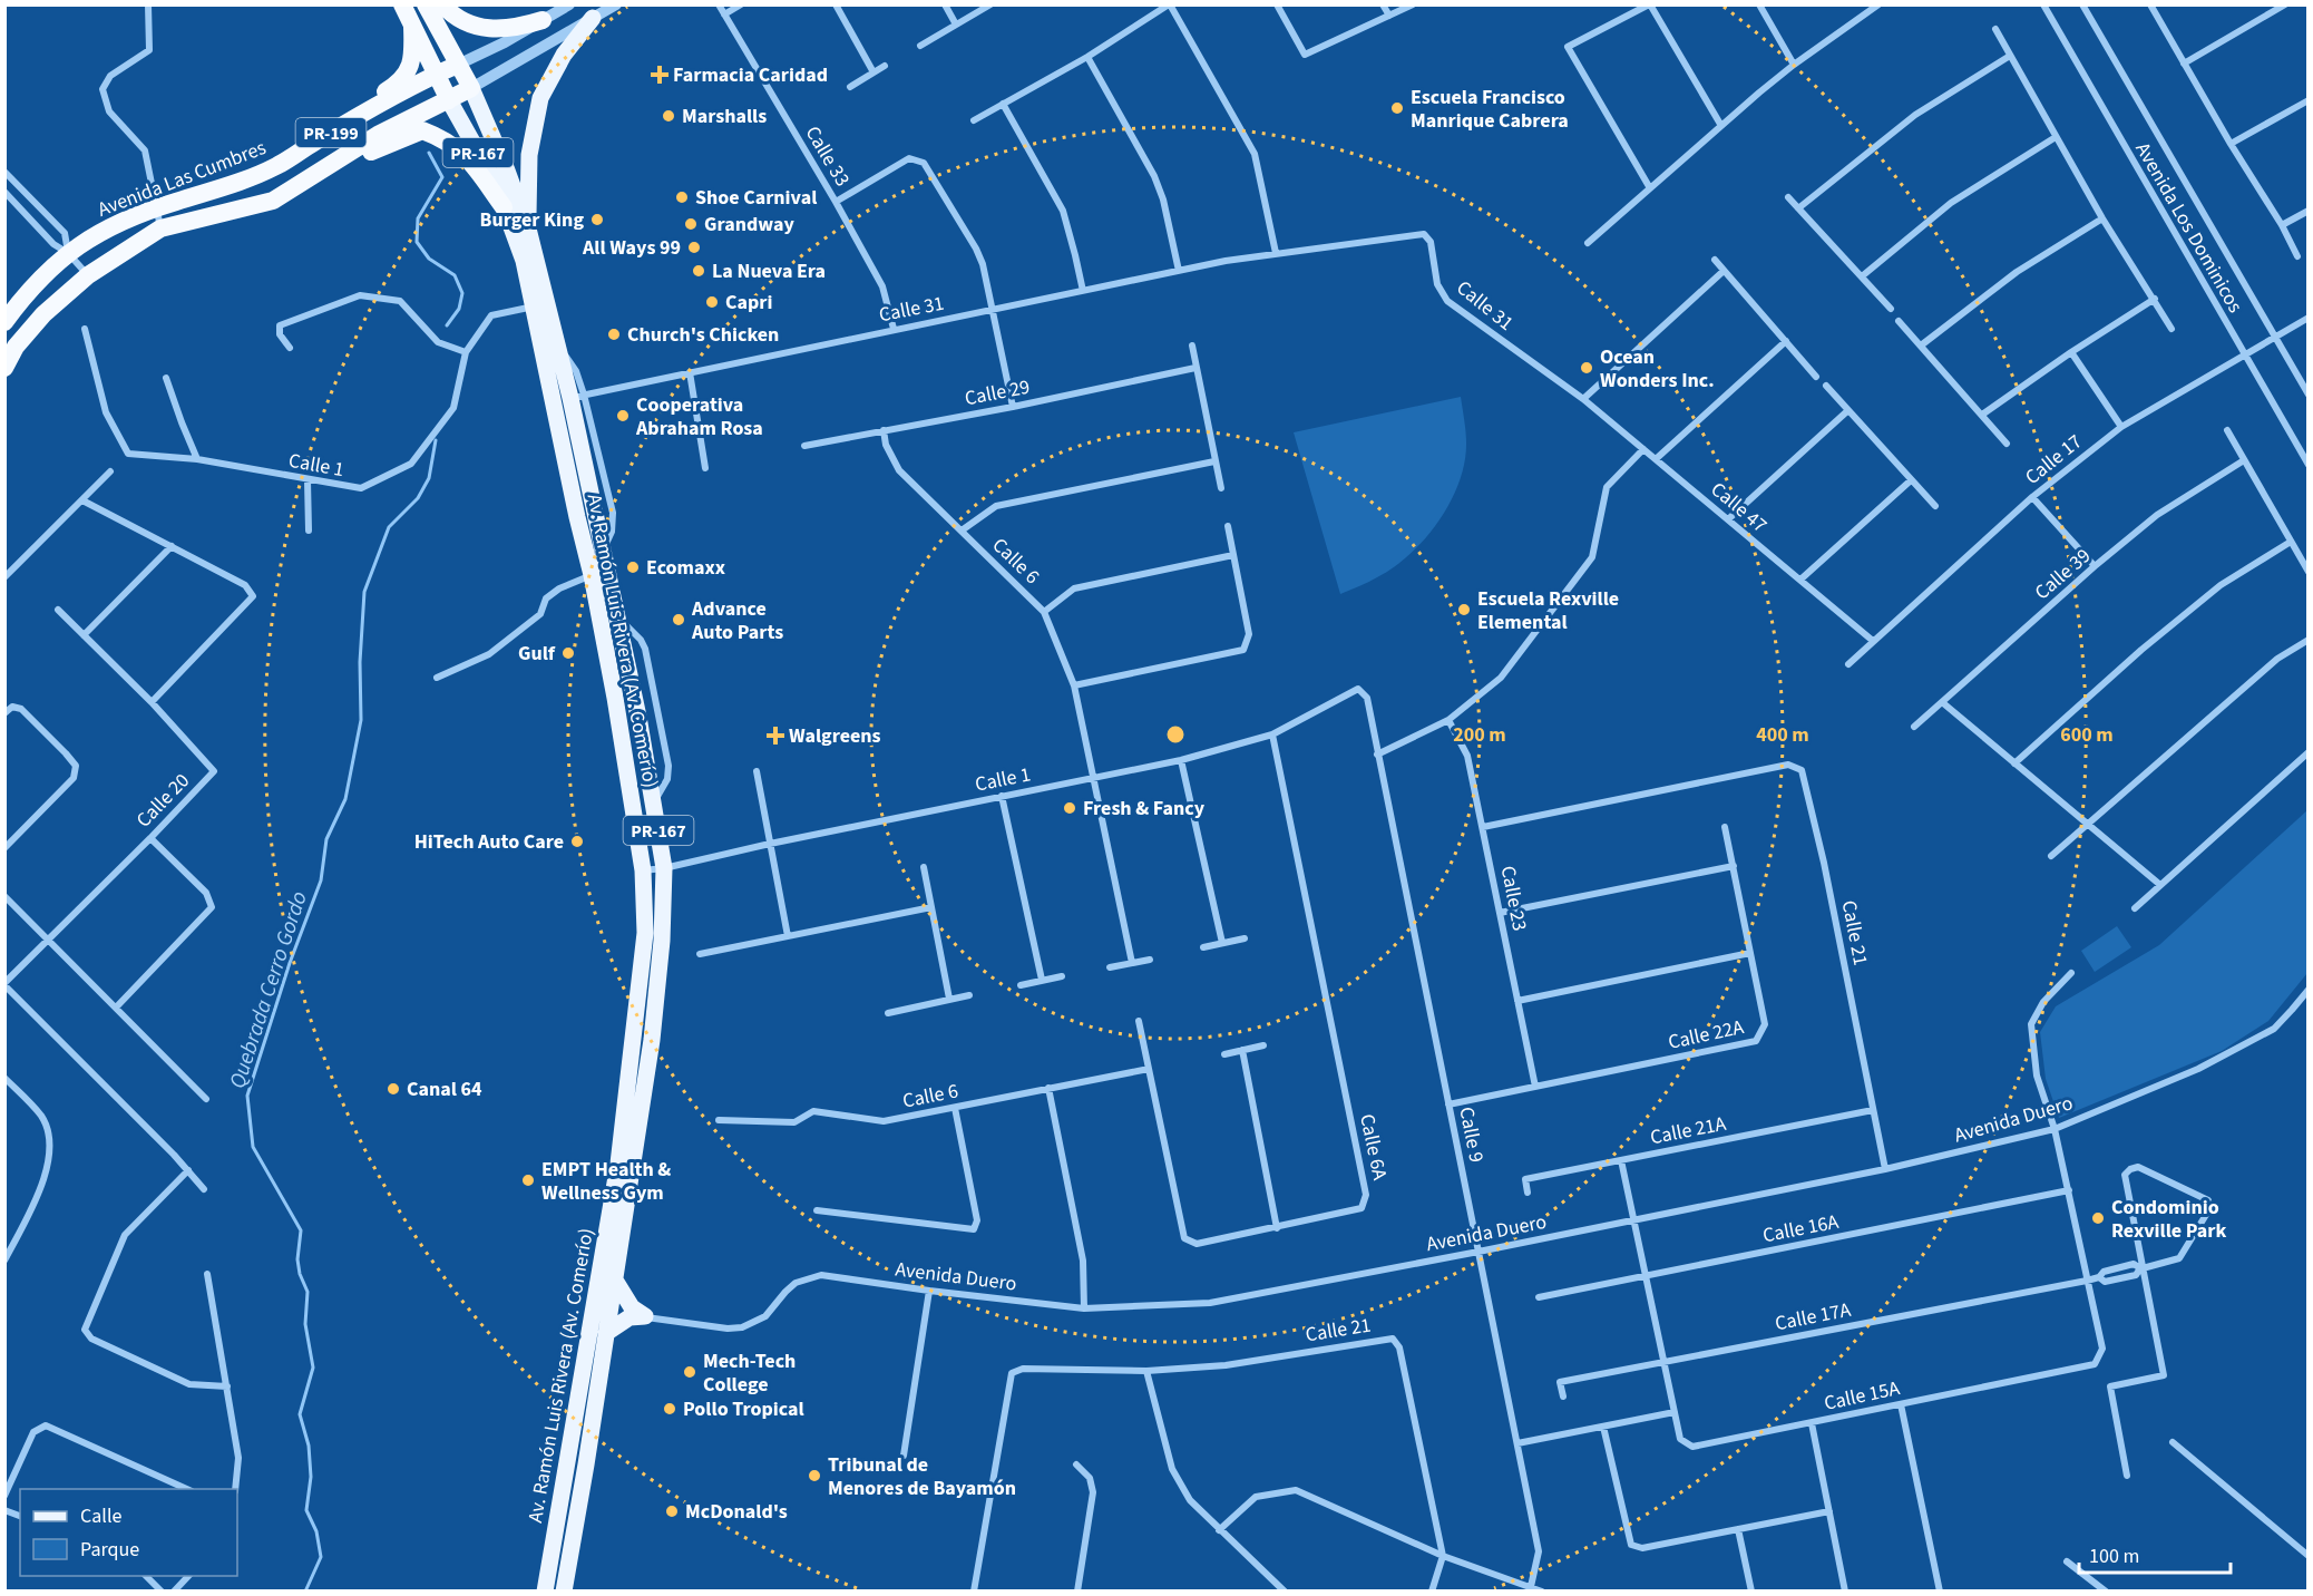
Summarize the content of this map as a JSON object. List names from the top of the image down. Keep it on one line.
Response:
{"streets":{"highway":["PR-199","PR-167","Avenida Las Cumbres","Av. Ramón Luis Rivera (Av. Comerío)"],"street":["Calle 33","Avenida Los Dominicos","Calle 31","Calle 29","Calle 17","Calle 1","Calle 47","Calle 6","Calle 39","Calle 20","Calle 23","Calle 21","Calle 22A","Avenida Duero","Calle 21A","Calle 9","Calle 6A","Calle 16A","Calle 17A","Calle 15A"]},"crossings":[["Calle 33","Calle 31"],["Avenida Las Cumbres","Av. Ramón Luis Rivera (Av. Comerío)"],["Avenida Los Dominicos","Calle 17"],["Calle 31","Calle 47"],["Calle 31","Av. Ramón Luis Rivera (Av. Comerío)"],["Calle 29","Calle 6"],["Calle 17","Calle 47"],["Calle 1","Calle 6"],["Calle 1","Av. Ramón Luis Rivera (Av. Comerío)"],["Calle 1","Calle 9"],["Calle 1","Calle 6A"],["Calle 6","Calle 6A"],["Calle 23","Calle 21"],["Calle 23","Calle 22A"],["Calle 21","Avenida Duero"],["Calle 21","Calle 21A"],["Calle 22A","Calle 9"],["Avenida Duero","Calle 9"],["Avenida Duero","Calle 15A"],["Calle 21A","Calle 15A"],["Calle 16A","Calle 15A"],["Calle 17A","Calle 15A"]],"water":["Quebrada Cerro Gordo"],"places":{"health":["Farmacia Caridad","Walgreens"],"other":["Escuela Francisco Manrique Cabrera","Marshalls","Shoe Carnival","Burger King","Grandway","All Ways 99","La Nueva Era","Capri","Church's Chicken","Ocean Wonders Inc.","Cooperativa Abraham Rosa","Ecomaxx","Escuela Rexville Elemental","Advance Auto Parts","Gulf","Fresh & Fancy","HiTech Auto Care","Canal 64","EMPT Health & Wellness Gym","Condominio Rexville Park","Mech-Tech College","Pollo Tropical","Tribunal de Menores de Bayamón","McDonald's"]},"legend":["Calle","Parque"],"scale_bar":"100 m","rings":["200 m","400 m","600 m"]}
